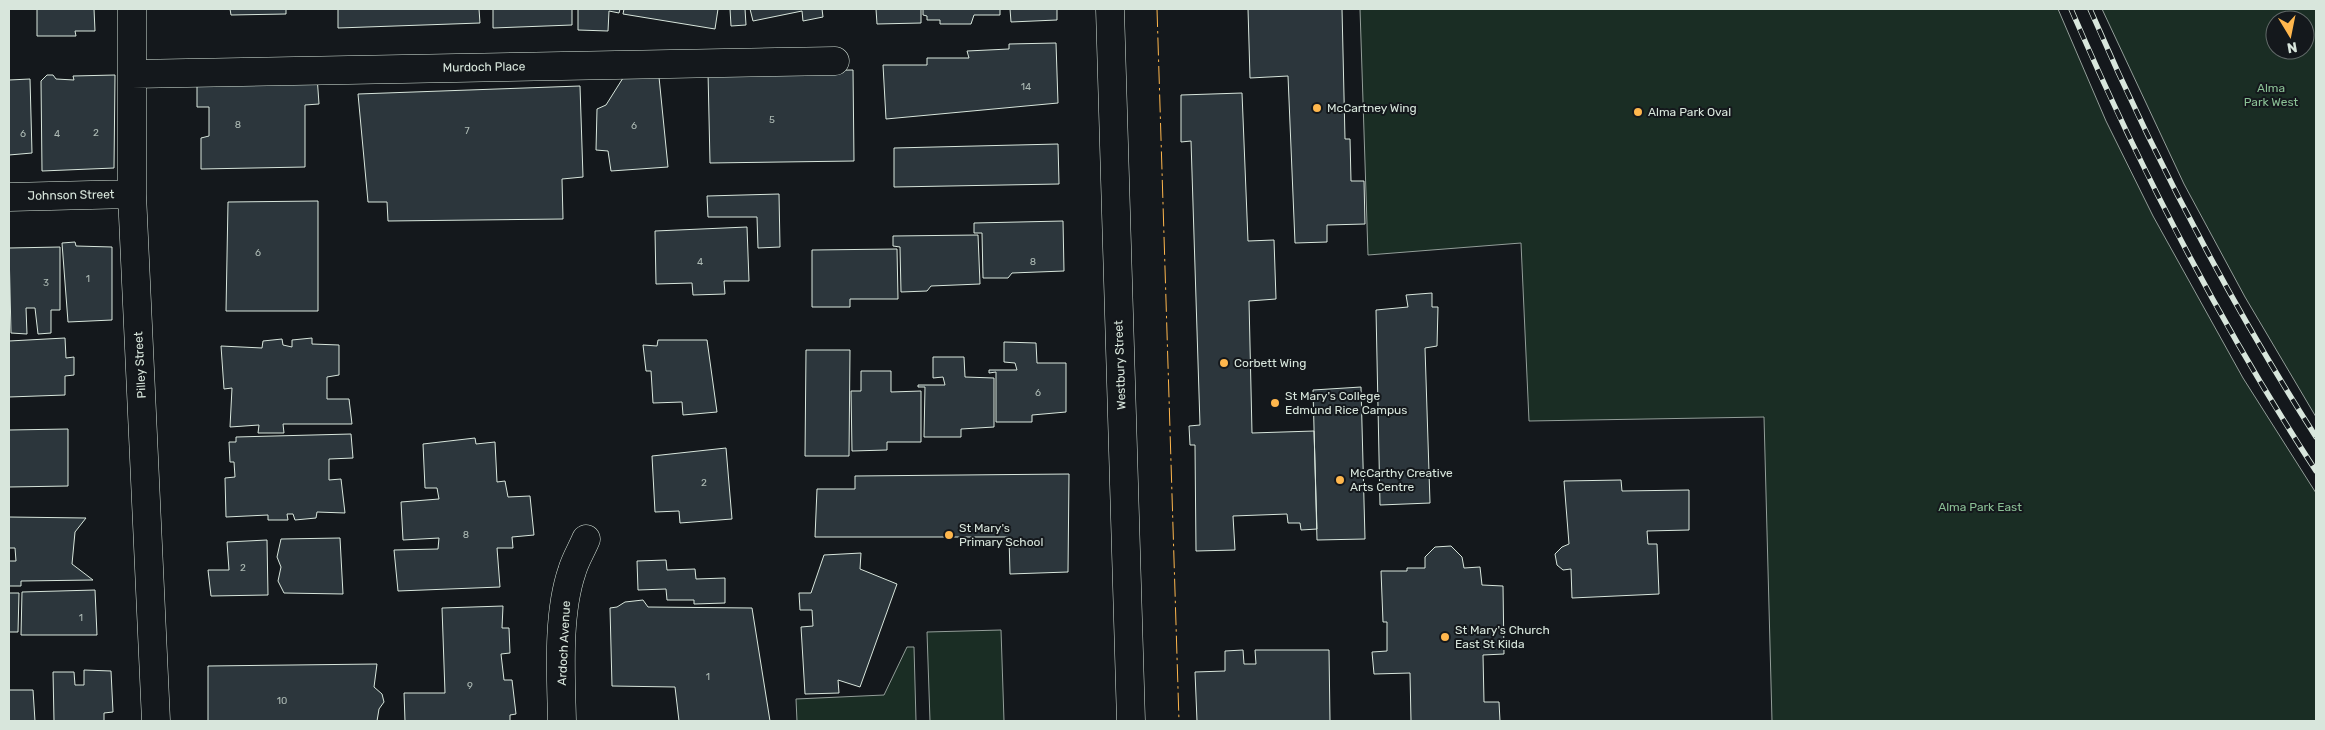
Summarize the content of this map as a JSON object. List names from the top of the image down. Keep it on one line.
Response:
{"streets":{"street":["Murdoch Place","Johnson Street","Pilley Street","Westbury Street","Ardoch Avenue"]},"crossings":[["Murdoch Place","Pilley Street"],["Johnson Street","Pilley Street"]],"parks":["Alma Park West","Alma Park East"],"places":["McCartney Wing","Alma Park Oval","Corbett Wing","St Mary's College Edmund Rice Campus","McCarthy Creative Arts Centre","St Mary's Primary School","St Mary's Church East St Kilda"],"house_numbers":["14","5","8","6","7","2","6","4","6","4","8","1","3","6","2","8","2","1","1","9","10"],"north":"bottom"}
